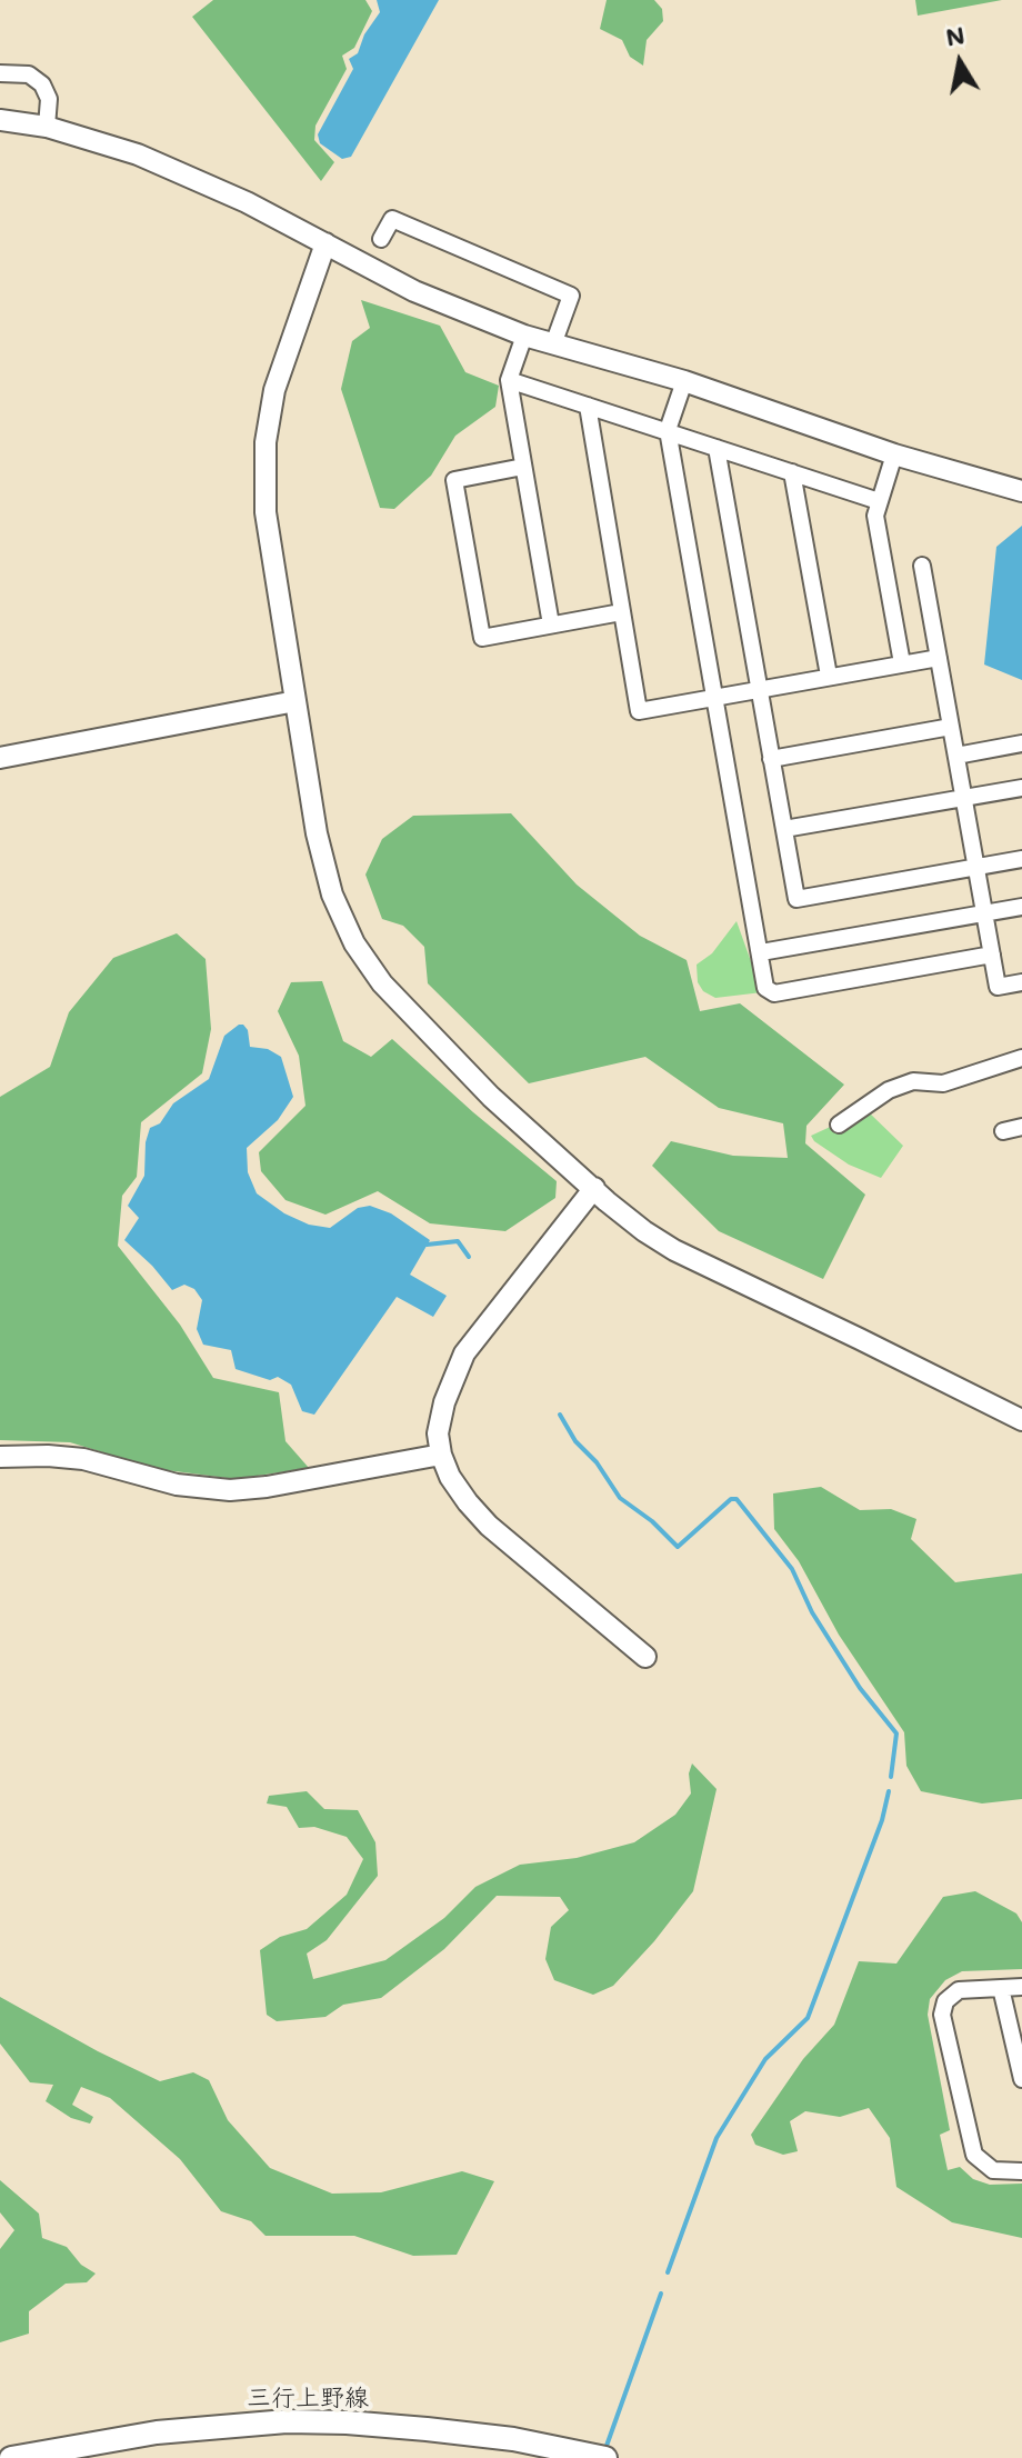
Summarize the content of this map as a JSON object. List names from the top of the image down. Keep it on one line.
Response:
{"streets":{"main road":["三行上野線"]},"north":"top"}
